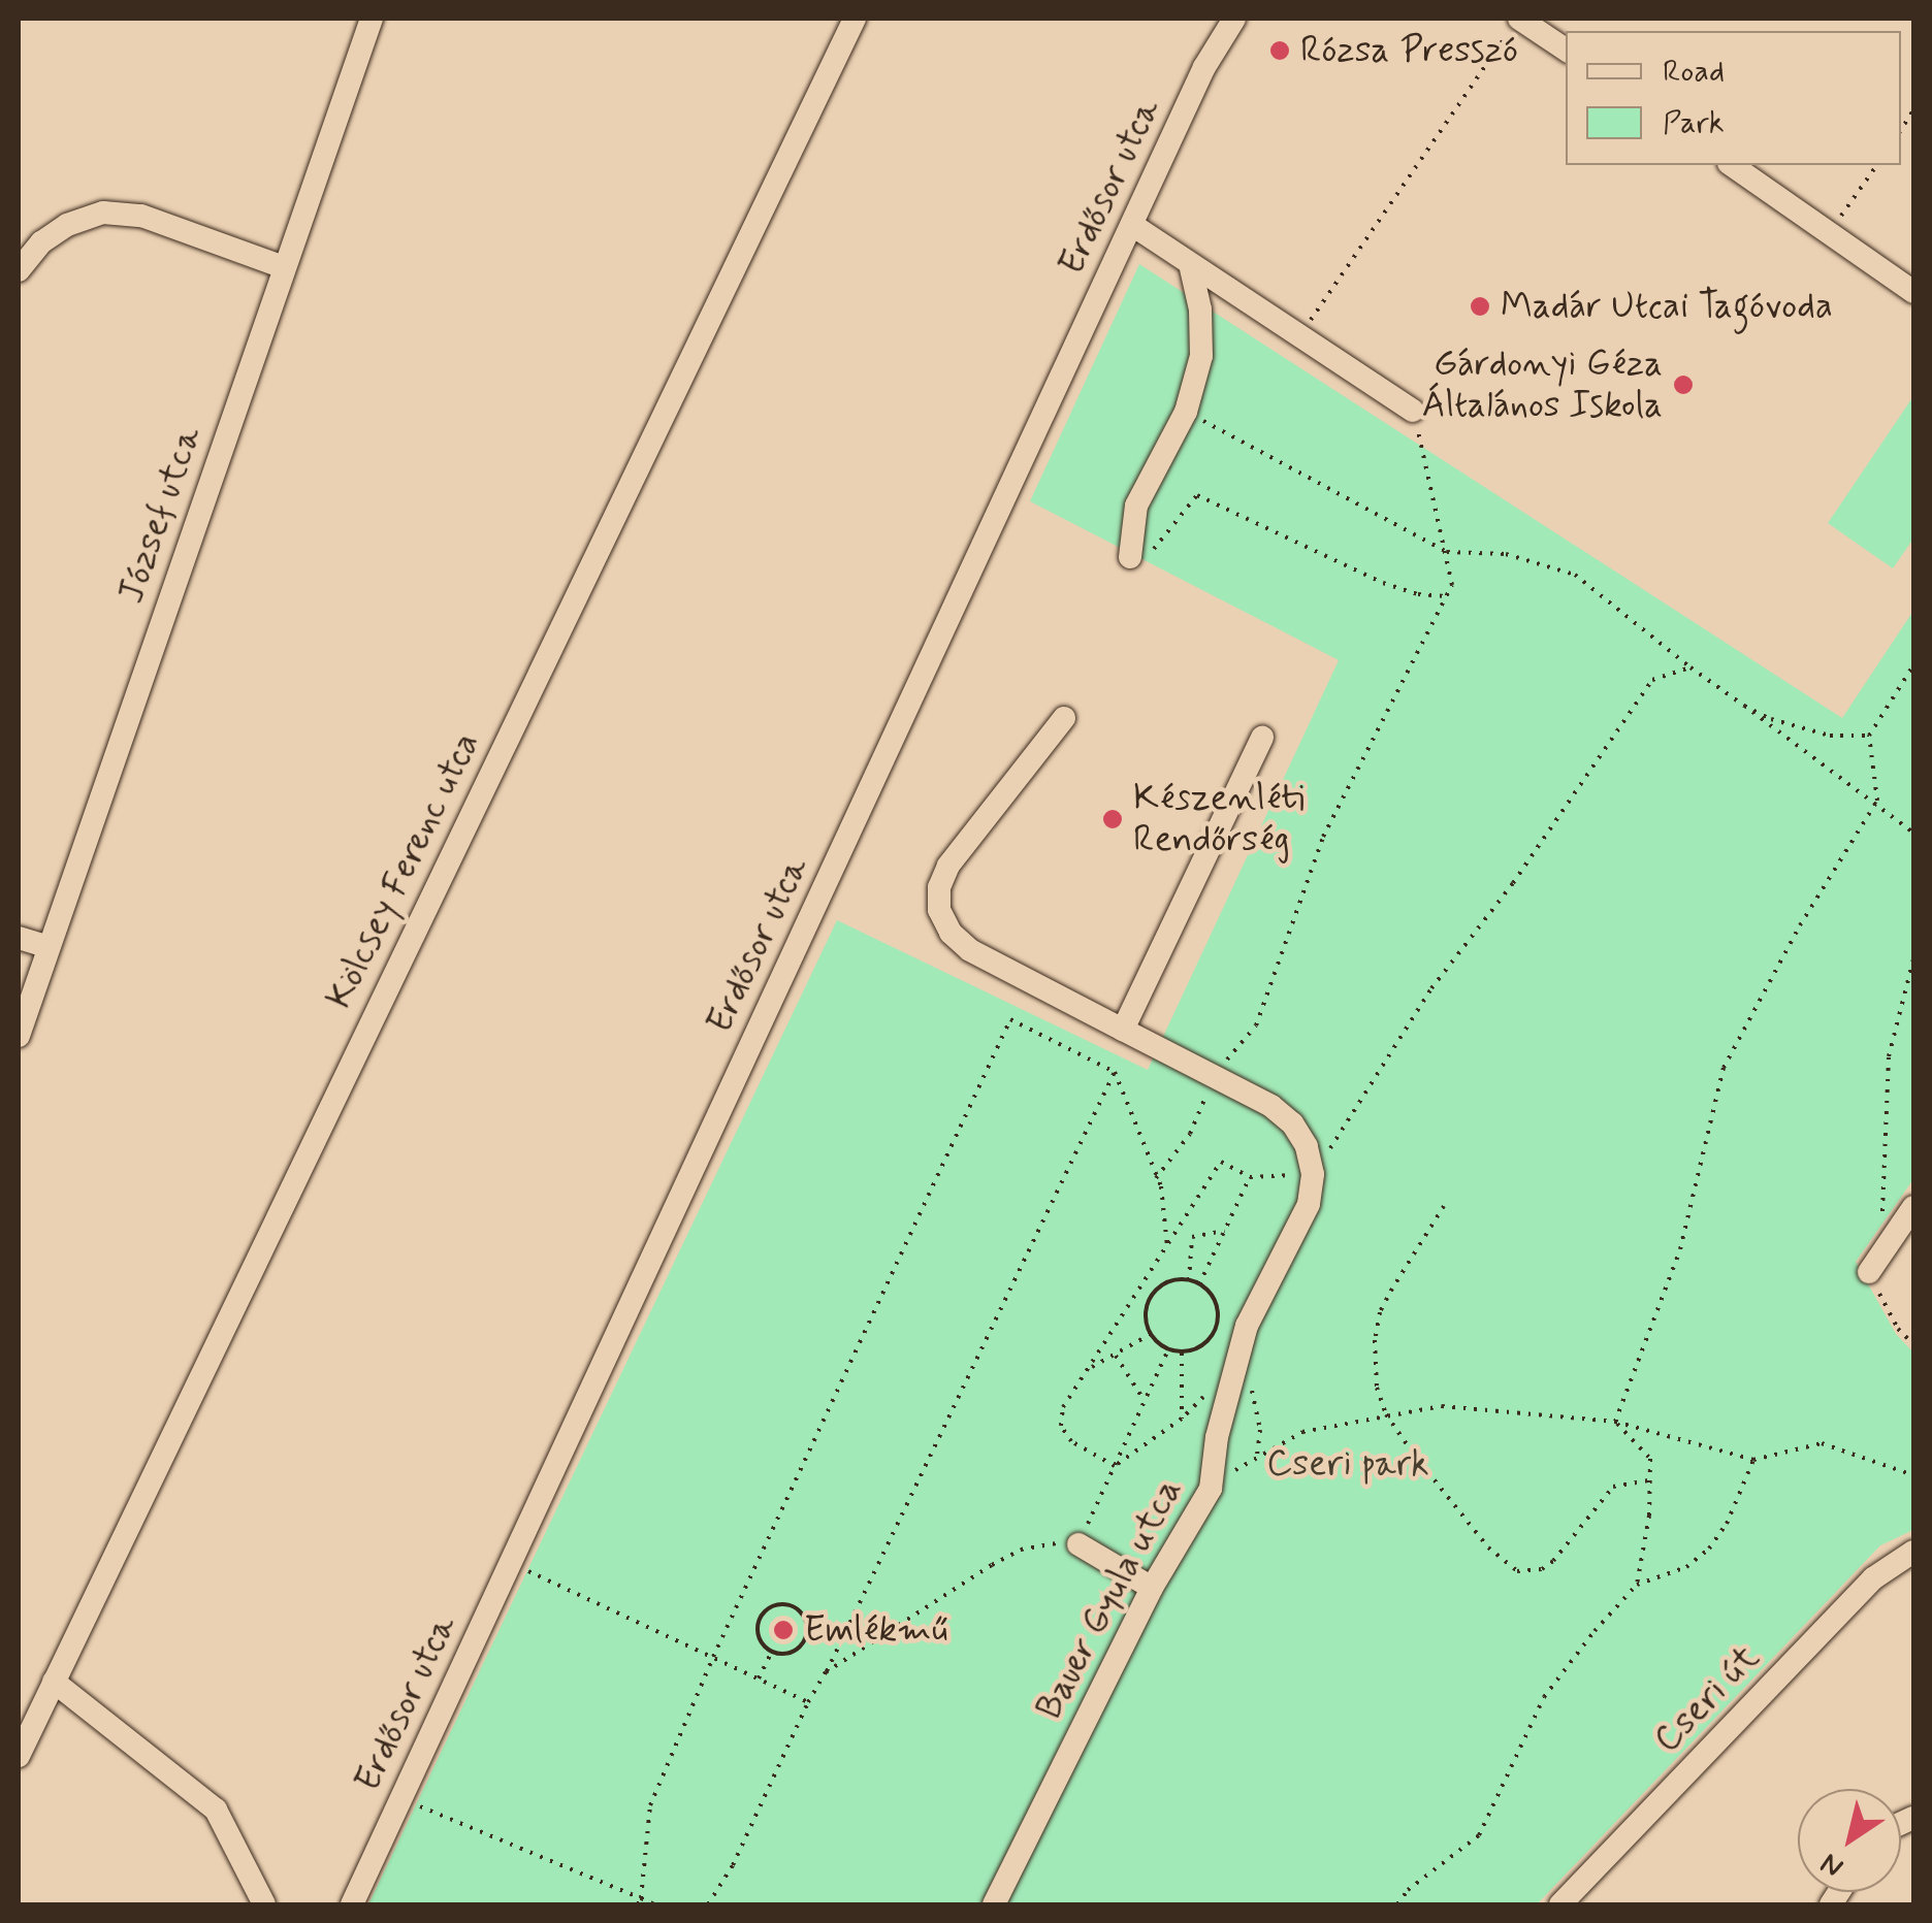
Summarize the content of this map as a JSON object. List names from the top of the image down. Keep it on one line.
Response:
{"streets":{"street":["Erdősor utca","József utca","Kölcsey Ferenc utca","Bauer Gyula utca","Cseri út"]},"parks":["Cseri park"],"places":["Rózsa Presszó","Madár Utcai Tagóvoda","Gárdonyi Géza Általános Iskola","Készenléti Rendőrség","Emlékmű"],"legend":["Road","Park"],"north":"bottom left"}
